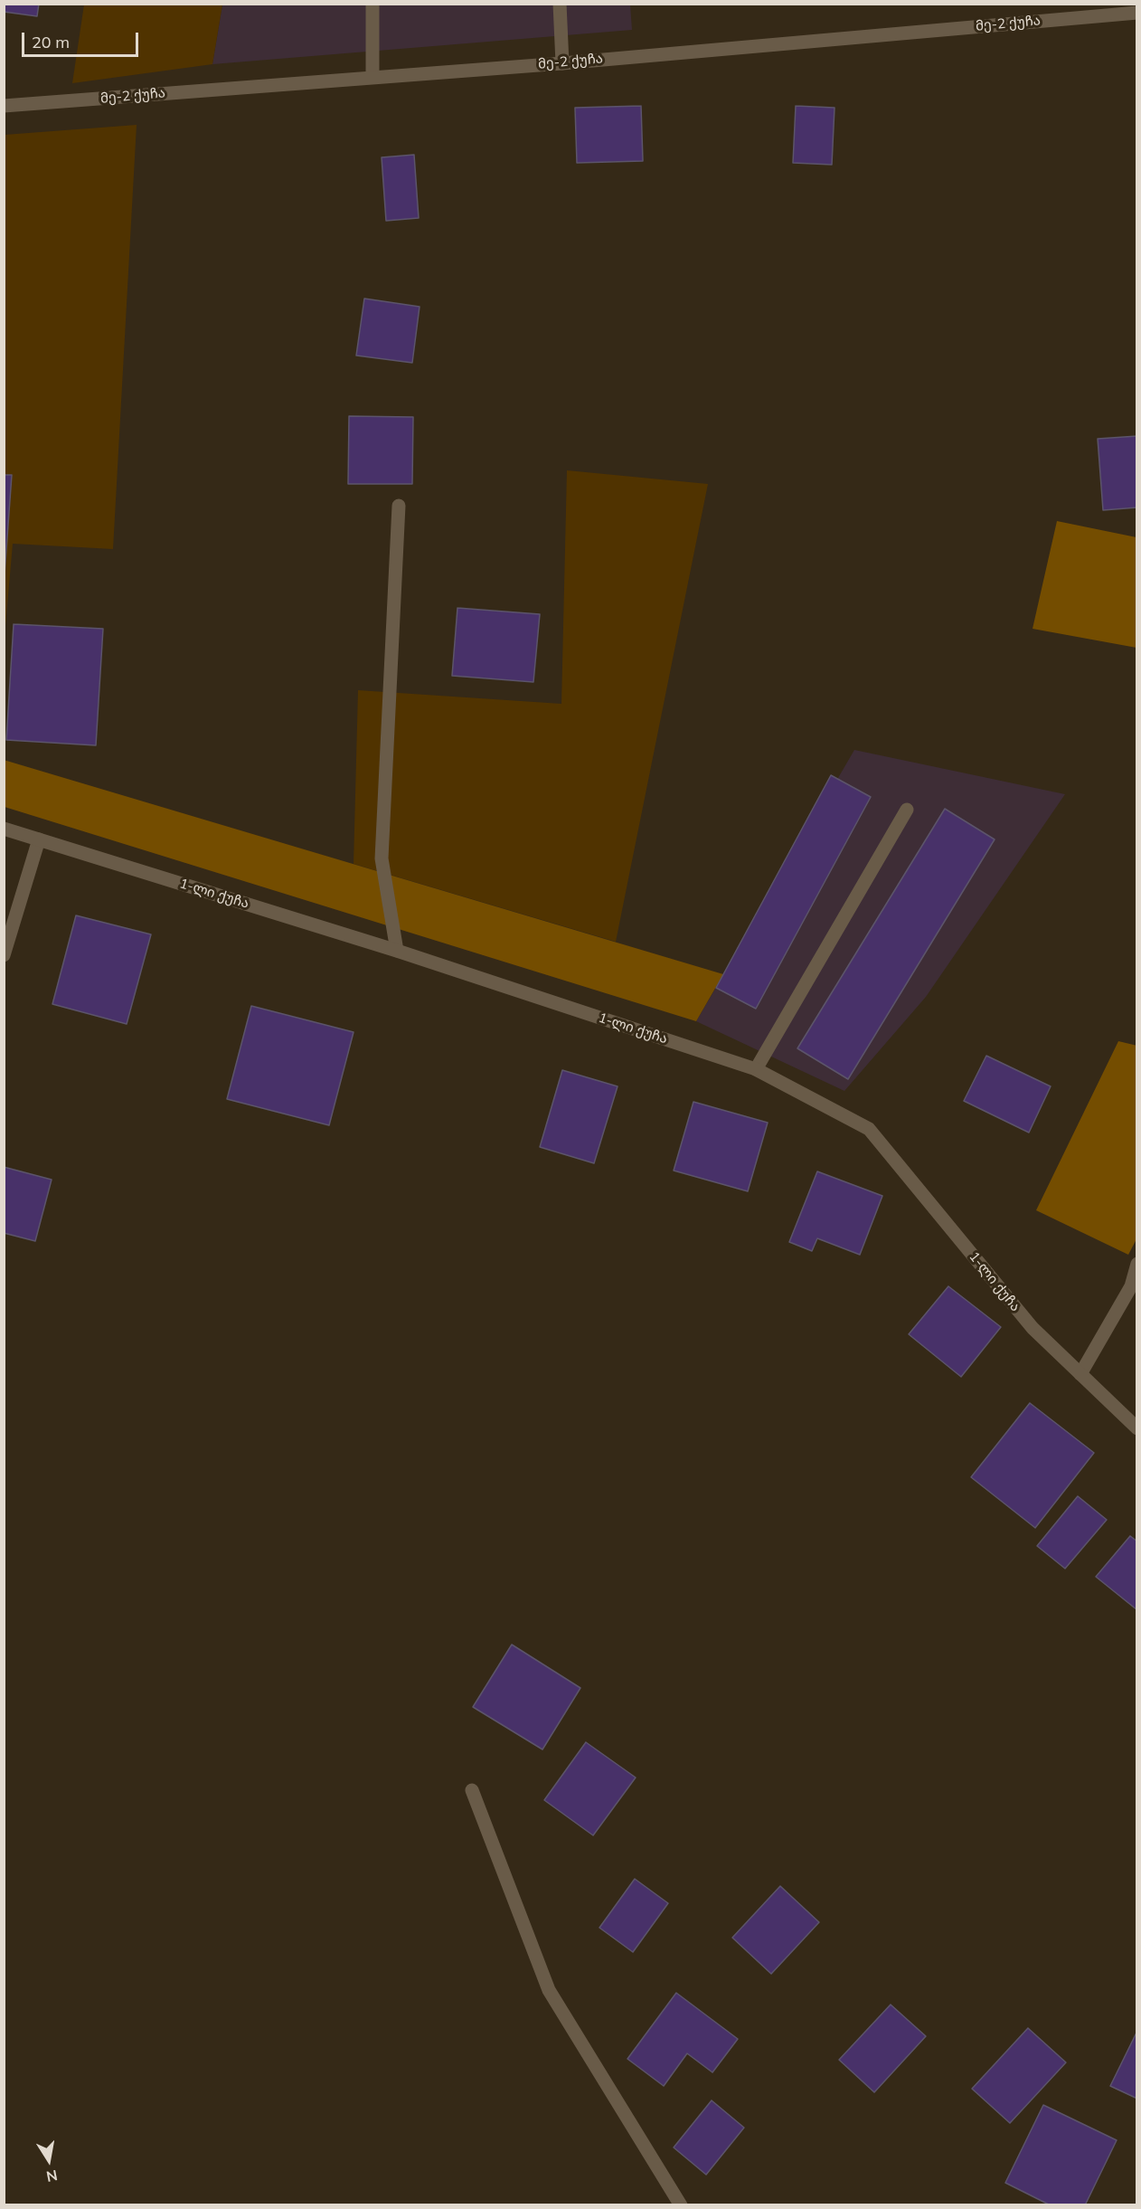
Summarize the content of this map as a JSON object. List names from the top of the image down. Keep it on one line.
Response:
{"streets":{"street":["მე-2 ქუჩა","1-ლი ქუჩა"]},"scale_bar":"20 m","north":"bottom"}
